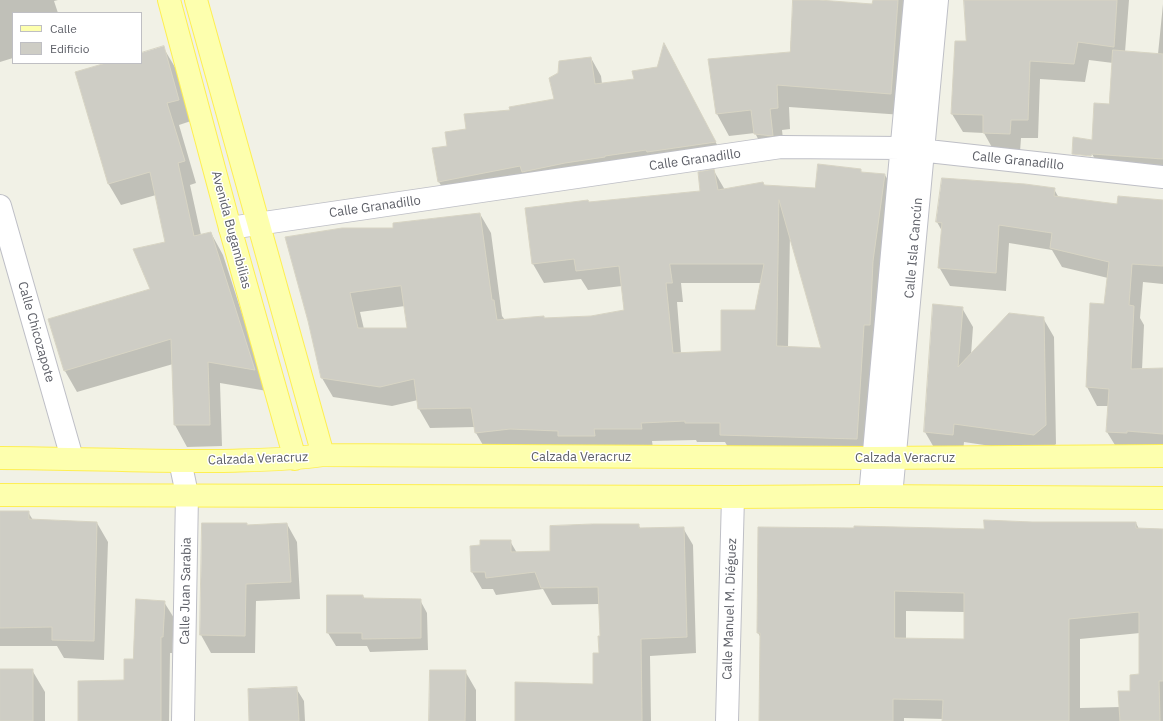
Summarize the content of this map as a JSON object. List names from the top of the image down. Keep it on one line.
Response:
{"streets":{"main road":["Avenida Bugambilias","Calzada Veracruz"],"street":["Calle Granadillo","Calle Isla Cancún","Calle Chicozapote","Calle Juan Sarabia","Calle Manuel M. Diéguez"]},"crossings":[["Calle Granadillo","Avenida Bugambilias"],["Calle Granadillo","Calle Isla Cancún"],["Avenida Bugambilias","Calzada Veracruz"],["Calle Isla Cancún","Calzada Veracruz"],["Calle Chicozapote","Calzada Veracruz"],["Calzada Veracruz","Calle Juan Sarabia"]],"legend":["Calle","Edificio"]}
